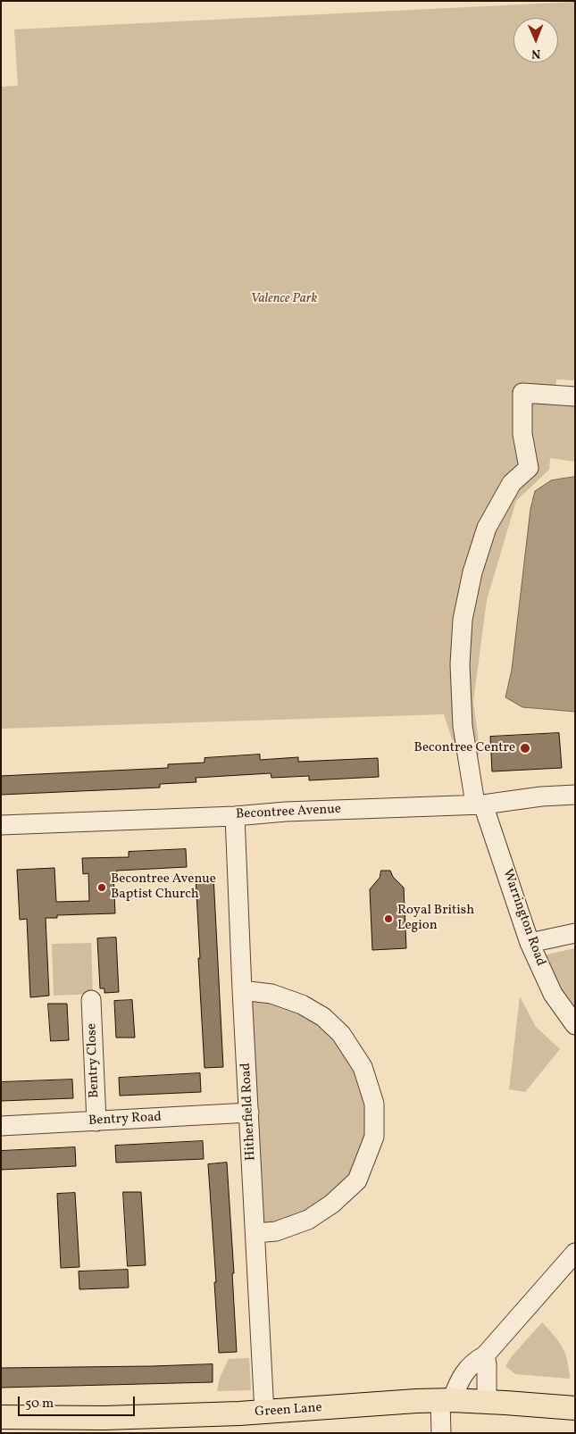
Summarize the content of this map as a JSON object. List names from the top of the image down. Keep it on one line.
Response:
{"streets":{"main road":["Green Lane"],"street":["Becontree Avenue","Warrington Road","Bentry Close","Hitherfield Road","Bentry Road"]},"crossings":[["Becontree Avenue","Warrington Road"],["Becontree Avenue","Hitherfield Road"],["Bentry Close","Bentry Road"],["Hitherfield Road","Bentry Road"],["Hitherfield Road","Green Lane"]],"parks":["Valence Park"],"places":["Becontree Centre","Becontree Avenue Baptist Church","Royal British Legion"],"scale_bar":"50 m","north":"bottom"}
